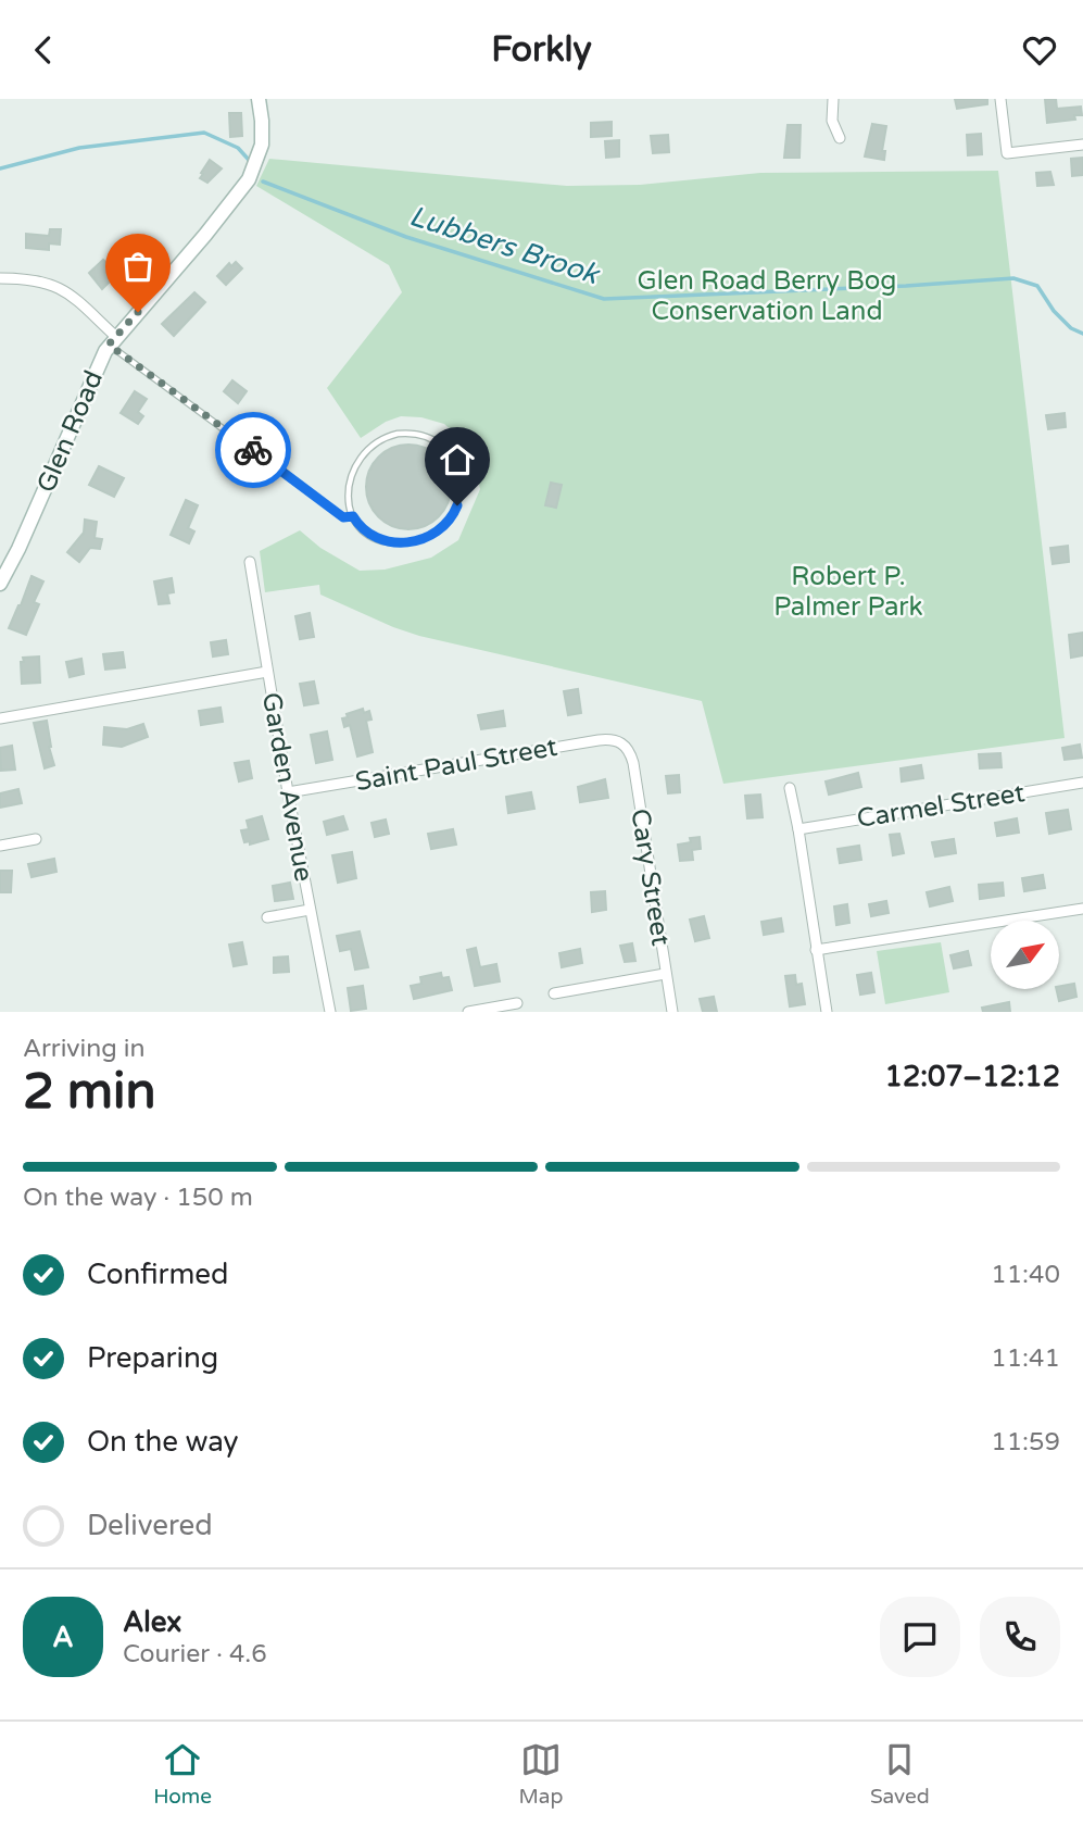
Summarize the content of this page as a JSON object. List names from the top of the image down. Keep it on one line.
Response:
{"streets":{"street":["Glen Road","Saint Paul Street","Garden Avenue","Carmel Street","Cary Street"]},"crossings":[["Saint Paul Street","Garden Avenue"],["Saint Paul Street","Cary Street"]],"water":["Lubbers Brook"],"parks":["Glen Road Berry Bog Conservation Land","Robert P. Palmer Park"],"north":"top right","page":{"header":"Forkly","heading":["2 min","Arriving in","12:07–12:12"],"panel":["Alex","Courier · 4.6"],"bar":"On the way · 150 m","list":[["Confirmed","11:40"],["Preparing","11:41"],["On the way","11:59"],"Delivered"],"round":"A","tabs":["Home","Map","Saved"]}}
